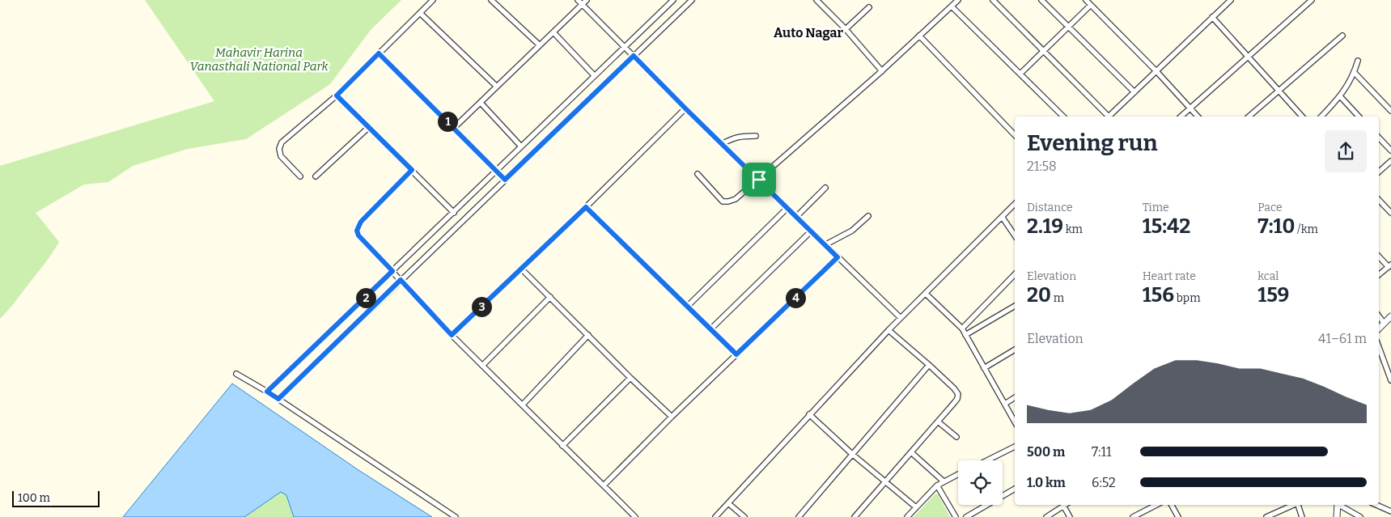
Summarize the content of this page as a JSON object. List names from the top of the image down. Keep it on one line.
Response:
{"districts":["Auto Nagar"],"parks":["Mahavir Harina Vanasthali National Park"],"scale_bar":"100 m","page":{"pins":["1","2","4","3"],"heading":["Evening run","21:58"],"stats":[["Distance","2.19 km"],["Time","15:42"],["Pace","7:10 /km"],["Elevation","20 m"],["Heart rate","156 bpm"],["kcal","159"]],"chart":["Elevation","41–61 m"],"list":[{"name":"500 m","note":"7:11"},{"name":"1.0 km","note":"6:52"}],"scale":"100 m"}}
